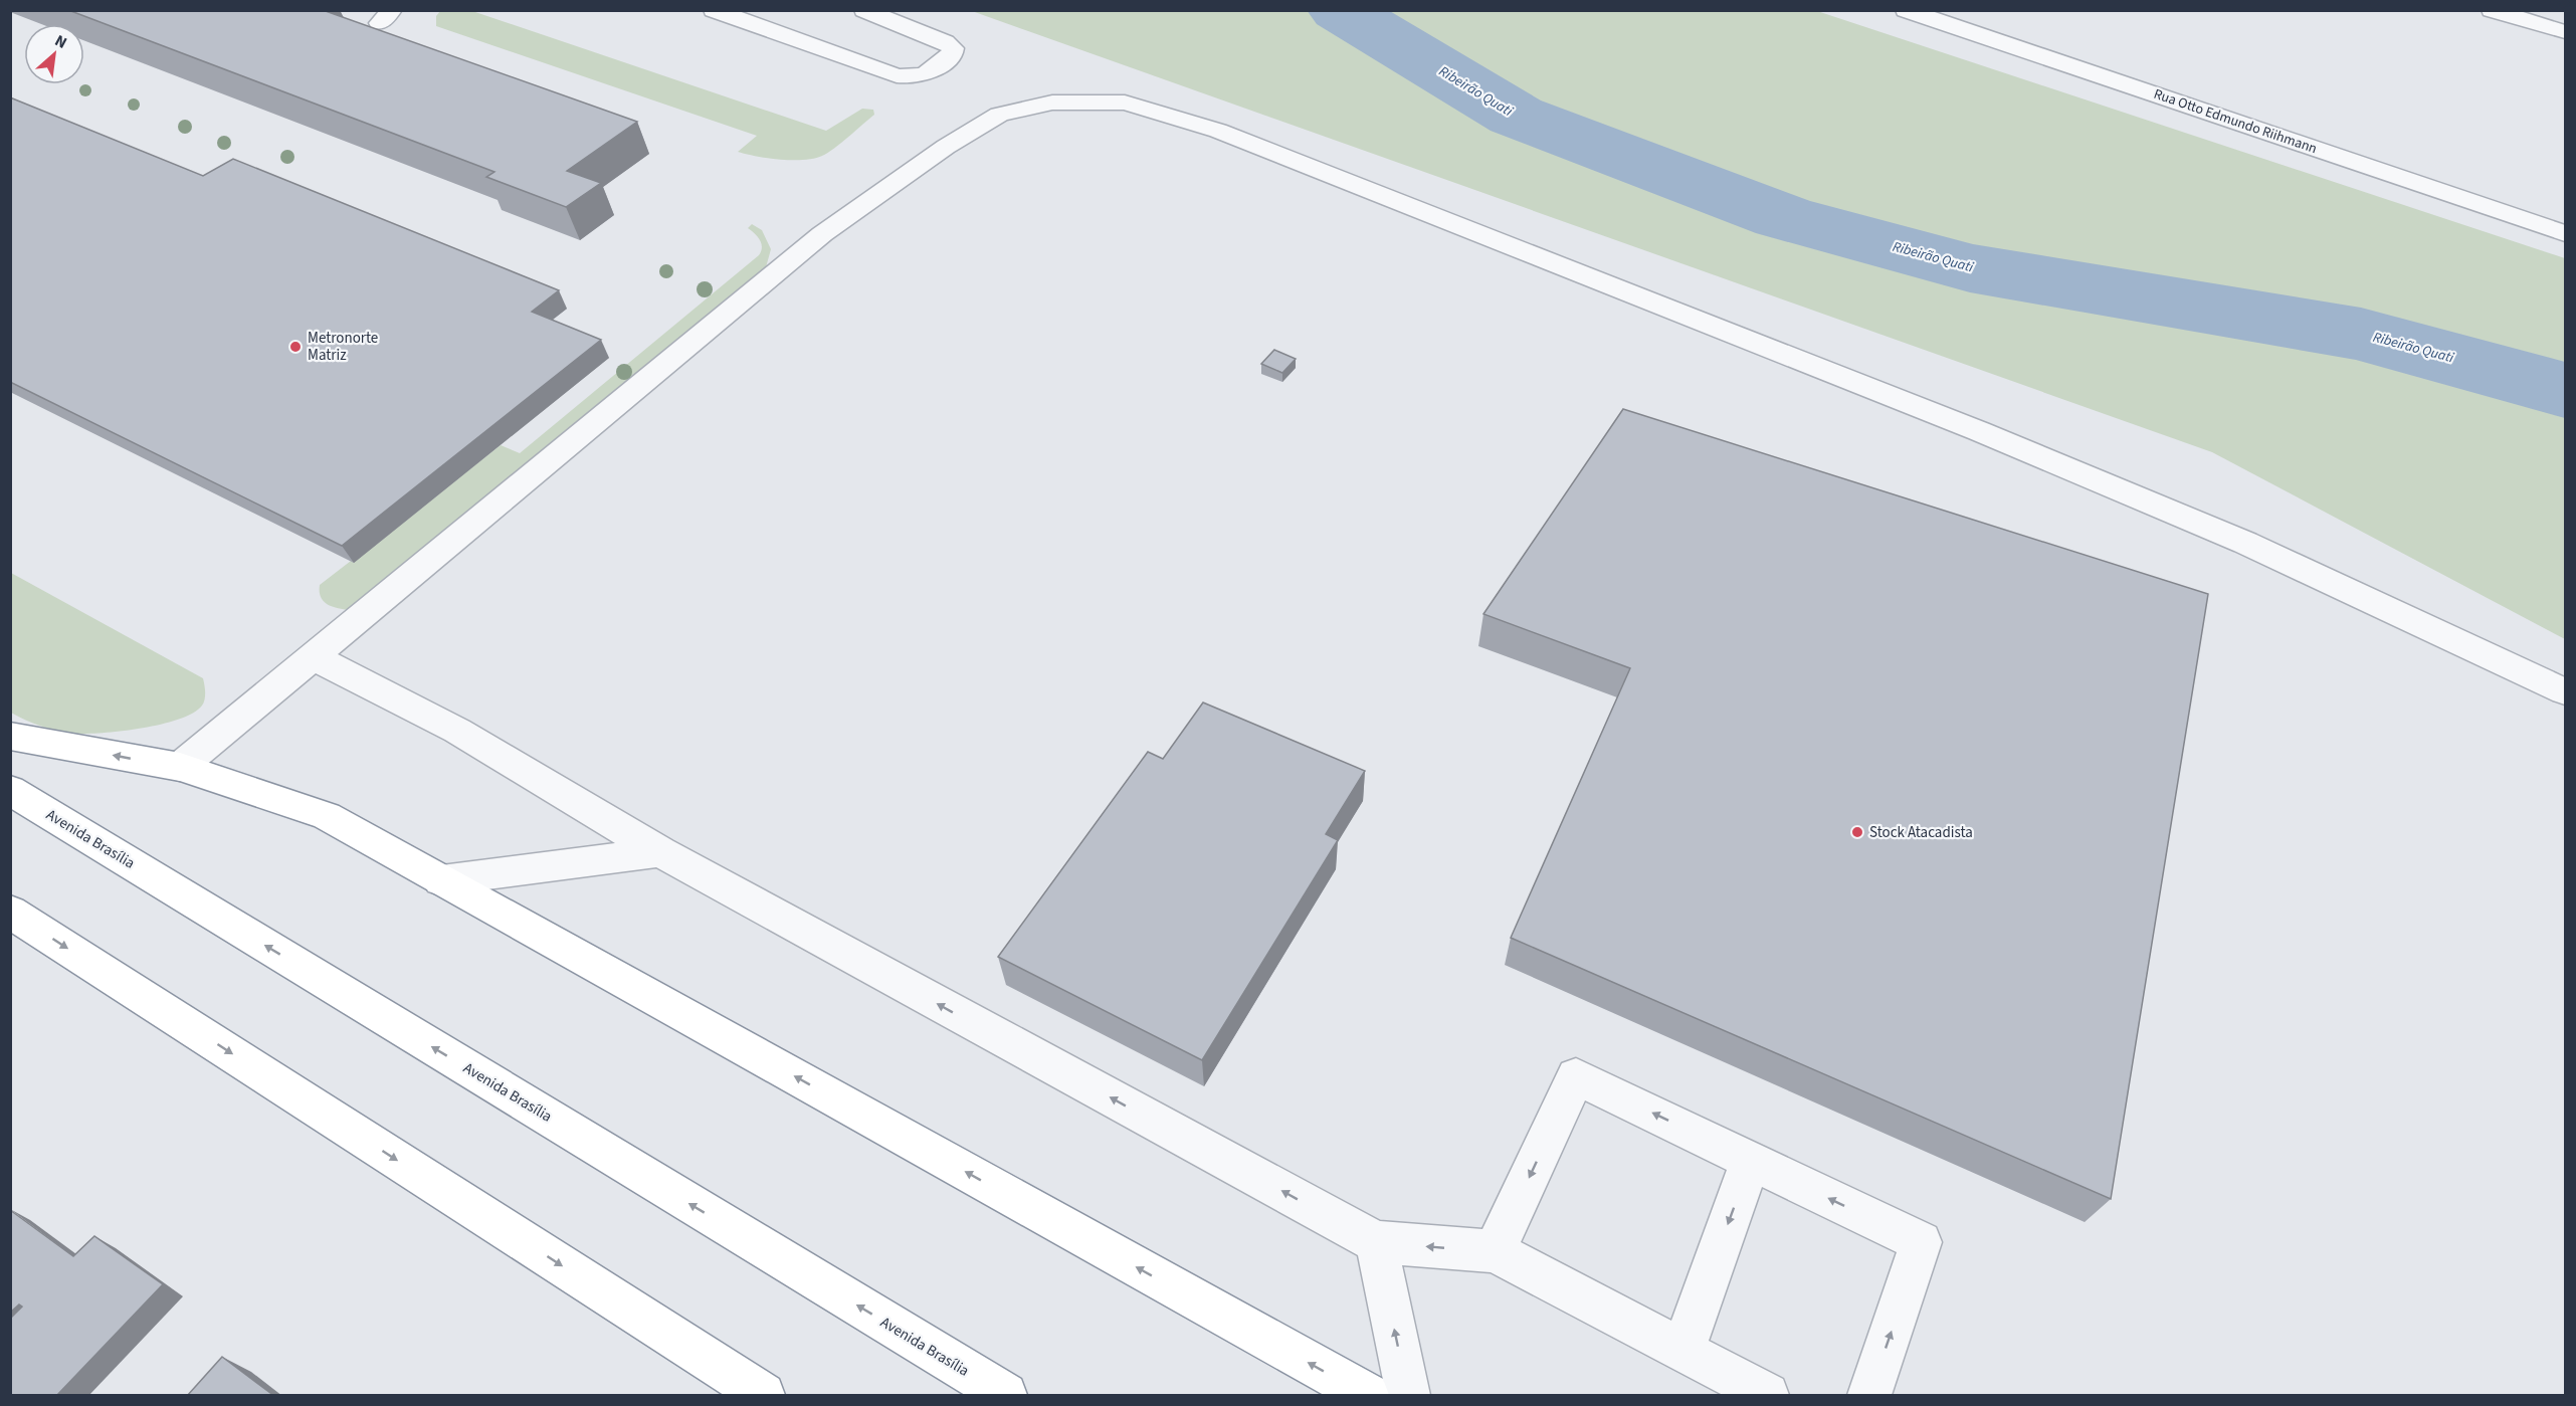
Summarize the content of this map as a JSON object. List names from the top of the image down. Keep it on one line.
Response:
{"streets":{"highway":["Avenida Brasília"],"street":["Rua Otto Edmundo Riihmann"]},"water":["Ribeirão Quati"],"places":["Metronorte Matriz","Stock Atacadista"],"north":"top right"}
